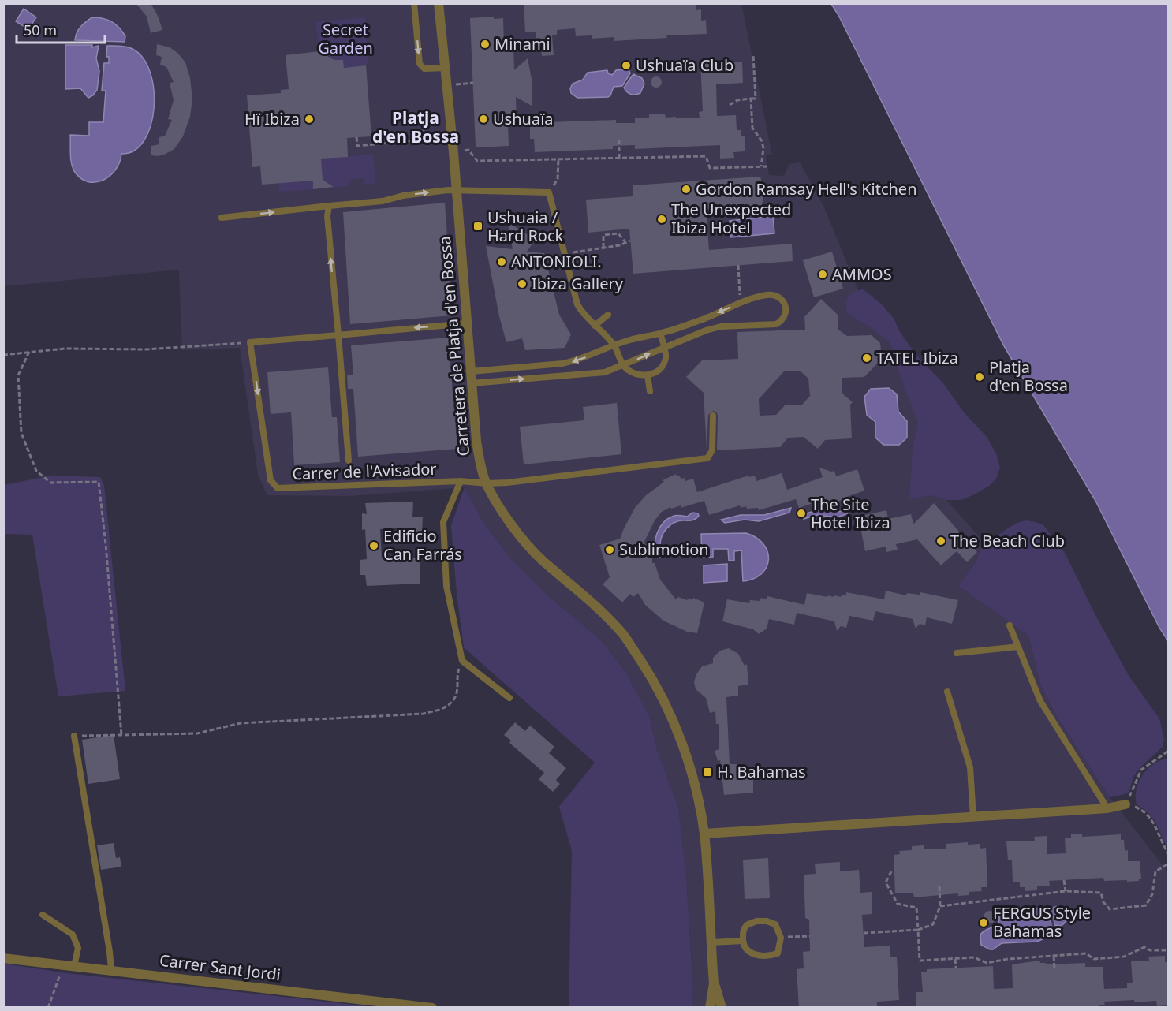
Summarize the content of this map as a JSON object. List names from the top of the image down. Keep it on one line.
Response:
{"streets":{"street":["Carretera de Platja d'en Bossa","Carrer Sant Jordi"],"lane":["Carrer de l'Avisador"]},"districts":["Platja d'en Bossa"],"parks":["Secret Garden"],"places":{"other":["Minami","Ushuaïa Club","Hï Ibiza","Ushuaïa","Gordon Ramsay Hell's Kitchen","The Unexpected Ibiza Hotel","ANTONIOLI.","AMMOS","Ibiza Gallery","TATEL Ibiza","Platja d'en Bossa","The Site Hotel Ibiza","The Beach Club","Edificio Can Farrás","Sublimotion","FERGUS Style Bahamas"],"transit":["Ushuaia / Hard Rock","H. Bahamas"]},"scale_bar":"50 m"}
